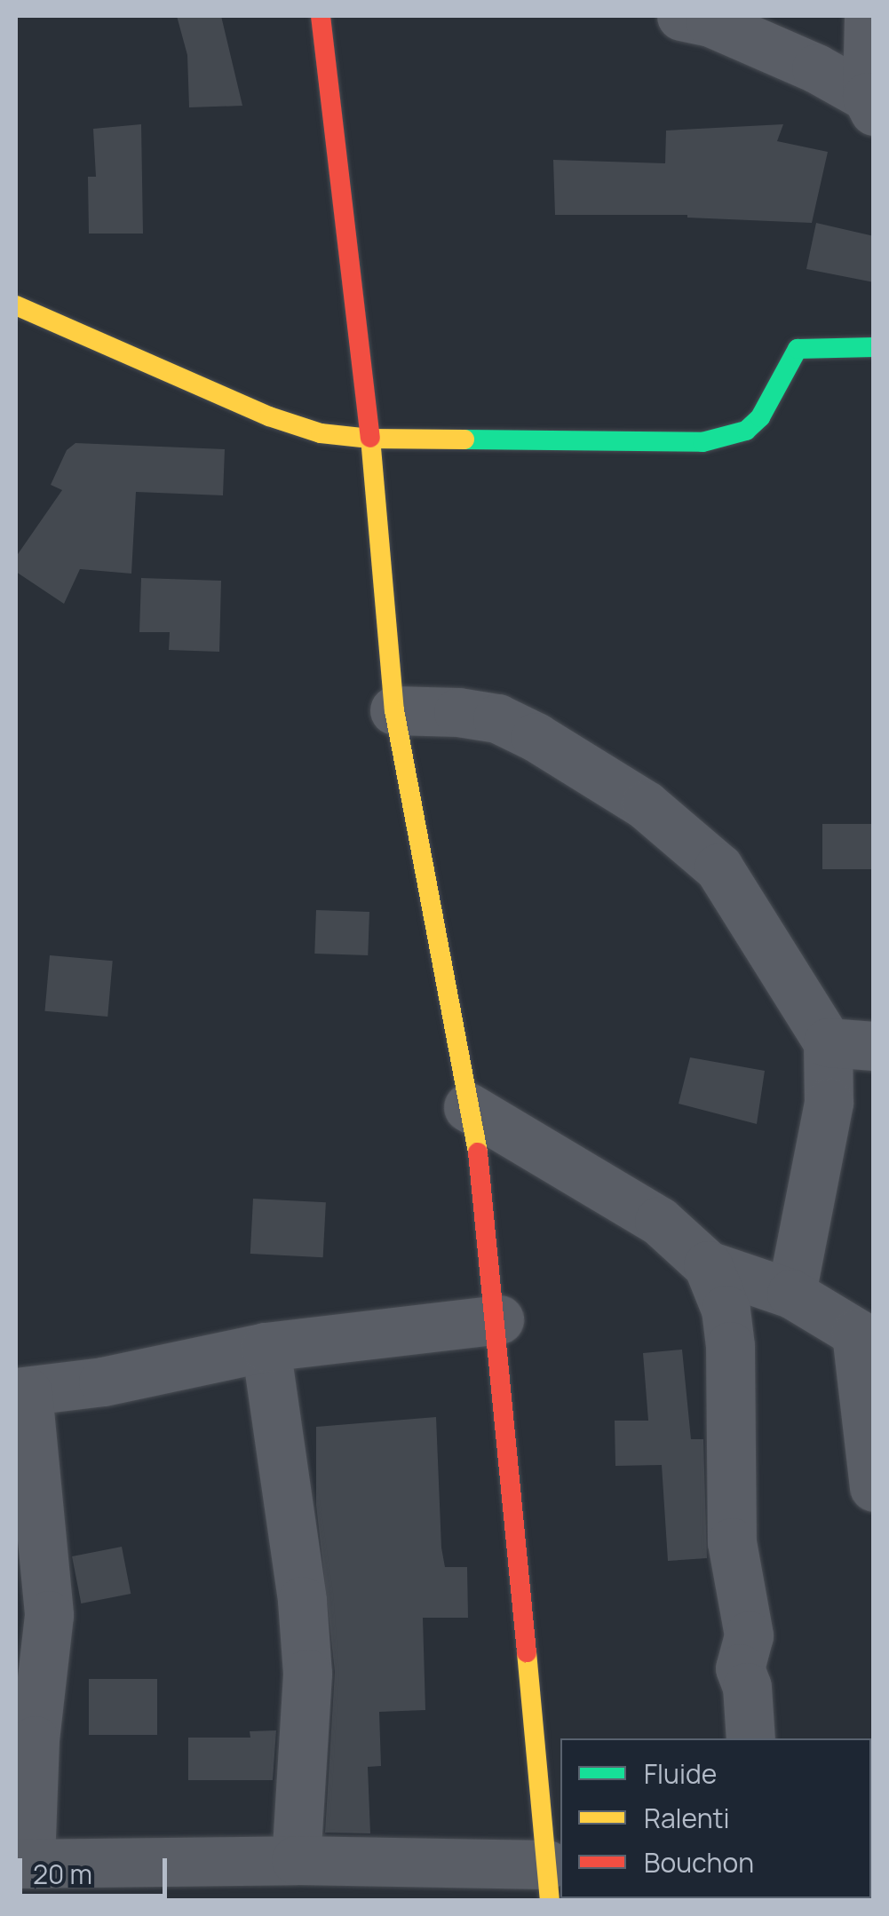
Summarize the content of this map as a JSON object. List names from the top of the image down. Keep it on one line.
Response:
{"legend":["Fluide","Ralenti","Bouchon"],"scale_bar":"20 m"}
